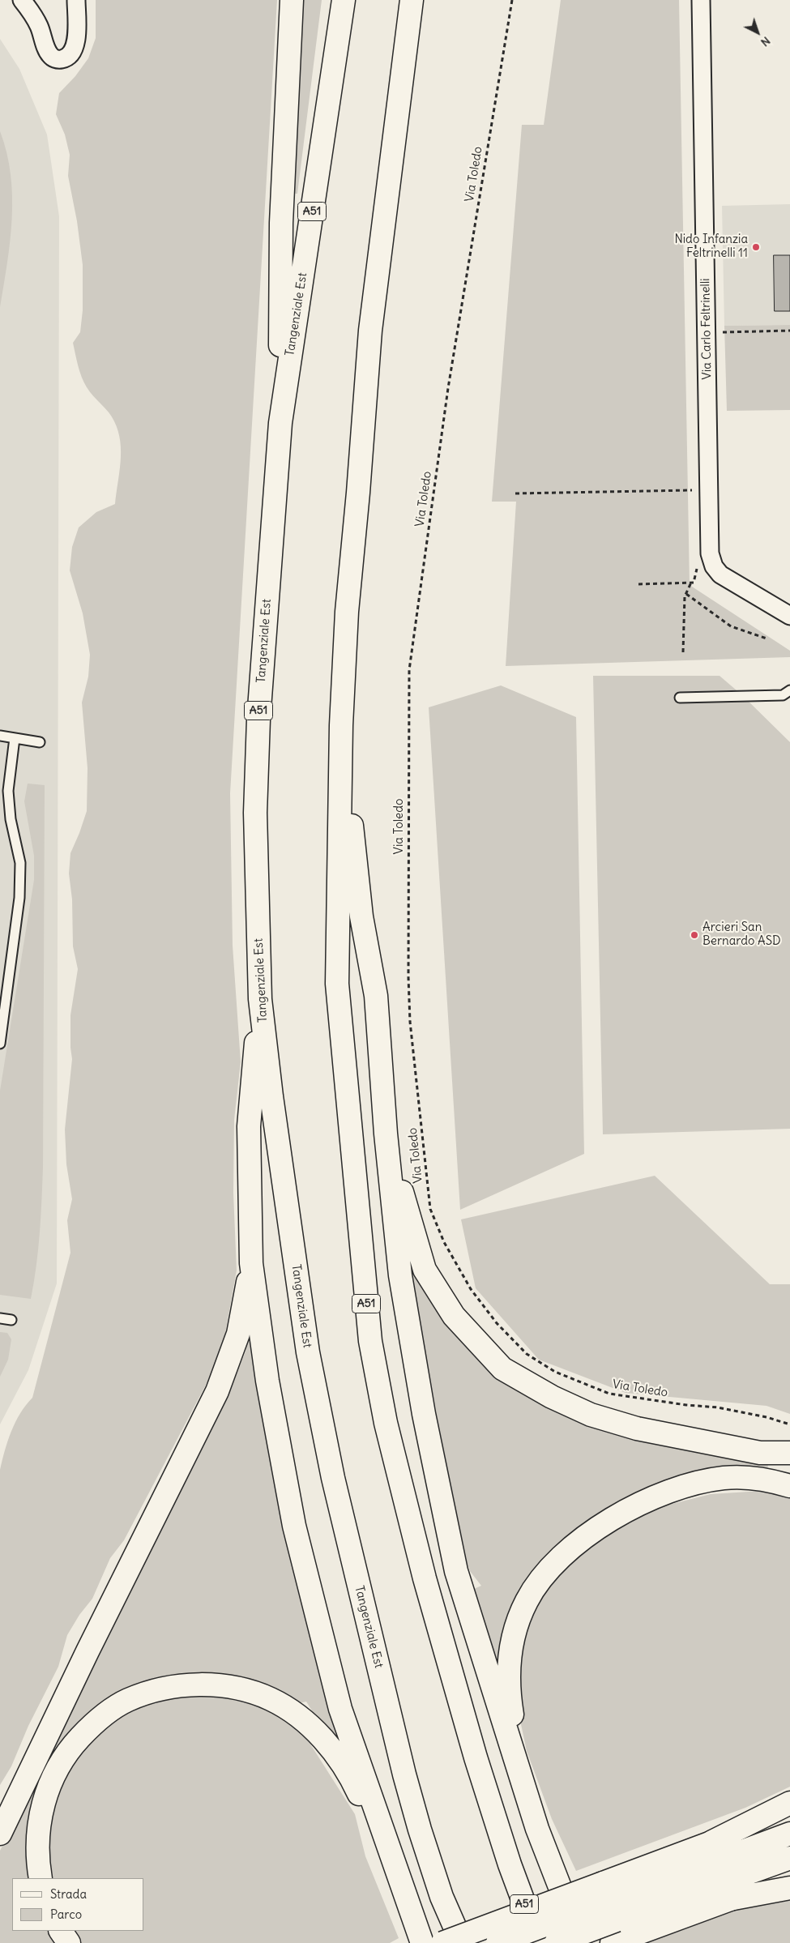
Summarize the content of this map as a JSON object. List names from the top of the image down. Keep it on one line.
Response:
{"streets":{"highway":["A51","Tangenziale Est"],"street":["Via Carlo Feltrinelli"],"path":["Via Toledo"]},"places":["Nido Infanzia Feltrinelli 11","Arcieri San Bernardo ASD"],"legend":["Strada","Parco"],"north":"bottom right"}
